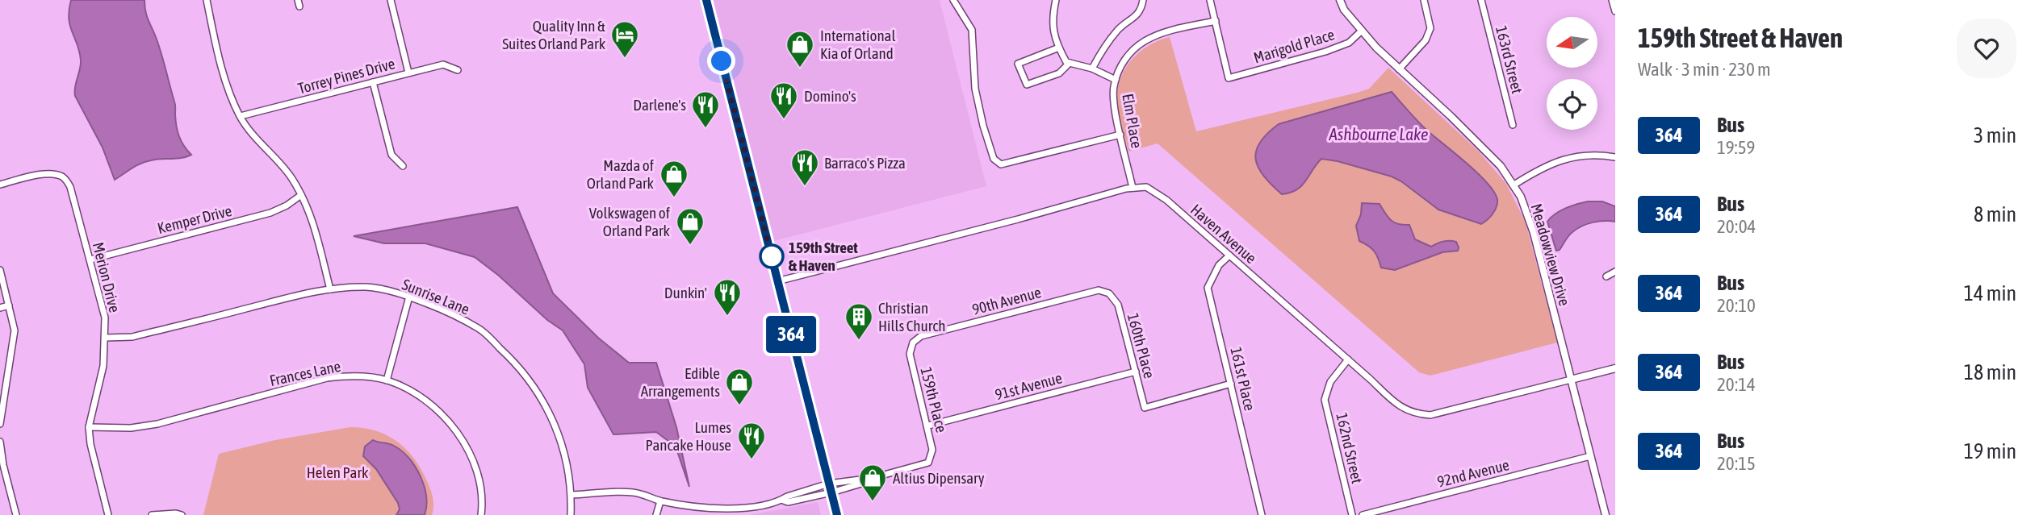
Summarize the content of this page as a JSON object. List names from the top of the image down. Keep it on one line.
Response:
{"streets":{"street":["Marigold Place","163rd Street","Torrey Pines Drive","Elm Place","Kemper Drive","Haven Avenue","Meadowview Drive","Merion Drive","Sunrise Lane","90th Avenue","160th Place","Frances Lane","161st Place","91st Avenue","159th Place","162nd Street","92nd Avenue"]},"crossings":[["Marigold Place","Elm Place"],["Marigold Place","Meadowview Drive"],["Elm Place","Haven Avenue"],["Kemper Drive","Merion Drive"],["Haven Avenue","Meadowview Drive"],["Haven Avenue","161st Place"],["Haven Avenue","162nd Street"],["Meadowview Drive","92nd Avenue"],["Merion Drive","Sunrise Lane"],["Merion Drive","Frances Lane"],["90th Avenue","160th Place"],["90th Avenue","159th Place"],["160th Place","161st Place"],["160th Place","91st Avenue"],["91st Avenue","159th Place"]],"water":["Ashbourne Lake"],"parks":["Helen Park"],"places":{"hotel":["Quality Inn & Suites Orland Park"],"shop":["International Kia of Orland","Mazda of Orland Park","Volkswagen of Orland Park","Edible Arrangements","Altius Dipensary"],"restaurant":["Domino's","Darlene's","Barraco's Pizza","Dunkin'","Lumes Pancake House"],"other":["159th Street & Haven"],"building":["Christian Hills Church"]},"lines":["bus line 364"],"north":"left","page":{"on_map":"364","heading":["159th Street & Haven","Walk · 3 min · 230 m"],"list":[{"mark":"364","name":"Bus","note":"19:59","value":"3 min"},{"mark":"364","name":"Bus","note":"20:04","value":"8 min"},{"mark":"364","name":"Bus","note":"20:10","value":"14 min"},{"mark":"364","name":"Bus","note":"20:14","value":"18 min"},{"mark":"364","name":"Bus","note":"20:15","value":"19 min"}]}}
